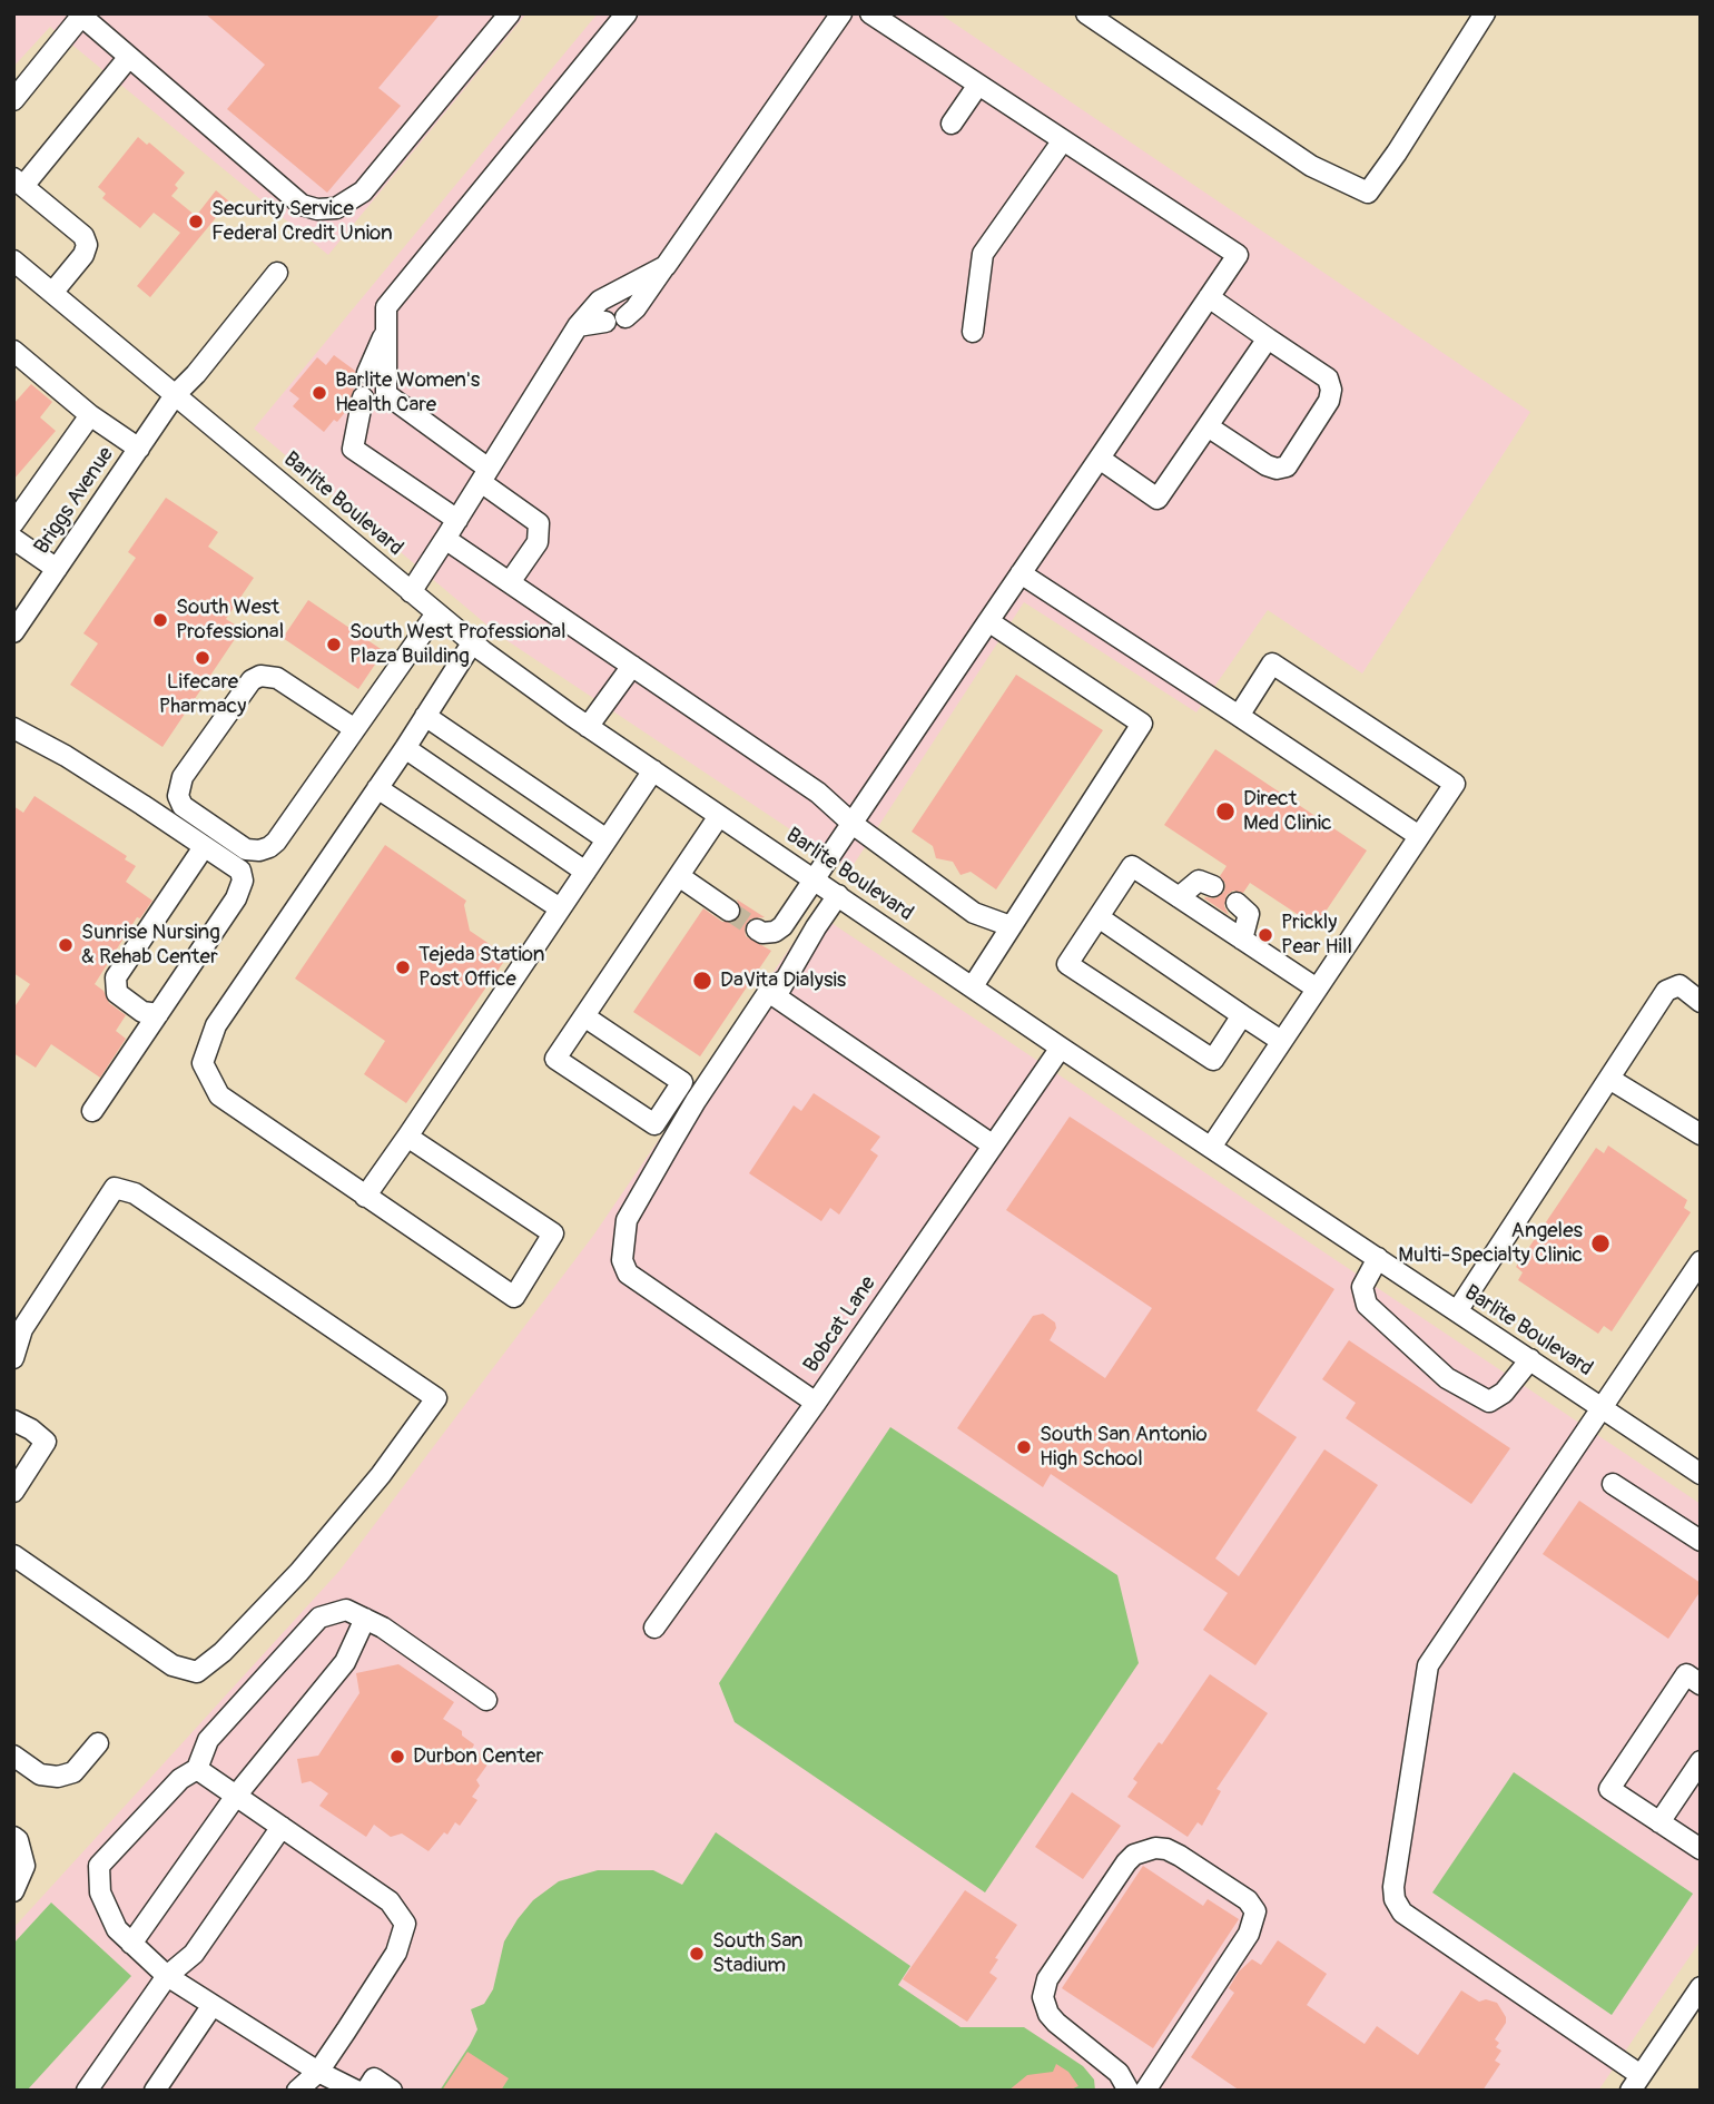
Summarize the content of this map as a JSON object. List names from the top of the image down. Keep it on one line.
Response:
{"streets":{"street":["Briggs Avenue","Barlite Boulevard","Bobcat Lane"]},"crossings":[["Briggs Avenue","Barlite Boulevard"],["Barlite Boulevard","Bobcat Lane"]],"places":["Security Service Federal Credit Union","Barlite Women's Health Care","South West Professional","South West Professional Plaza Building","Lifecare Pharmacy","Direct Med Clinic","Prickly Pear Hill","Sunrise Nursing & Rehab Center","Tejeda Station Post Office","DaVita Dialysis","Angeles Multi-Specialty Clinic","South San Antonio High School","Durbon Center","South San Stadium"]}
